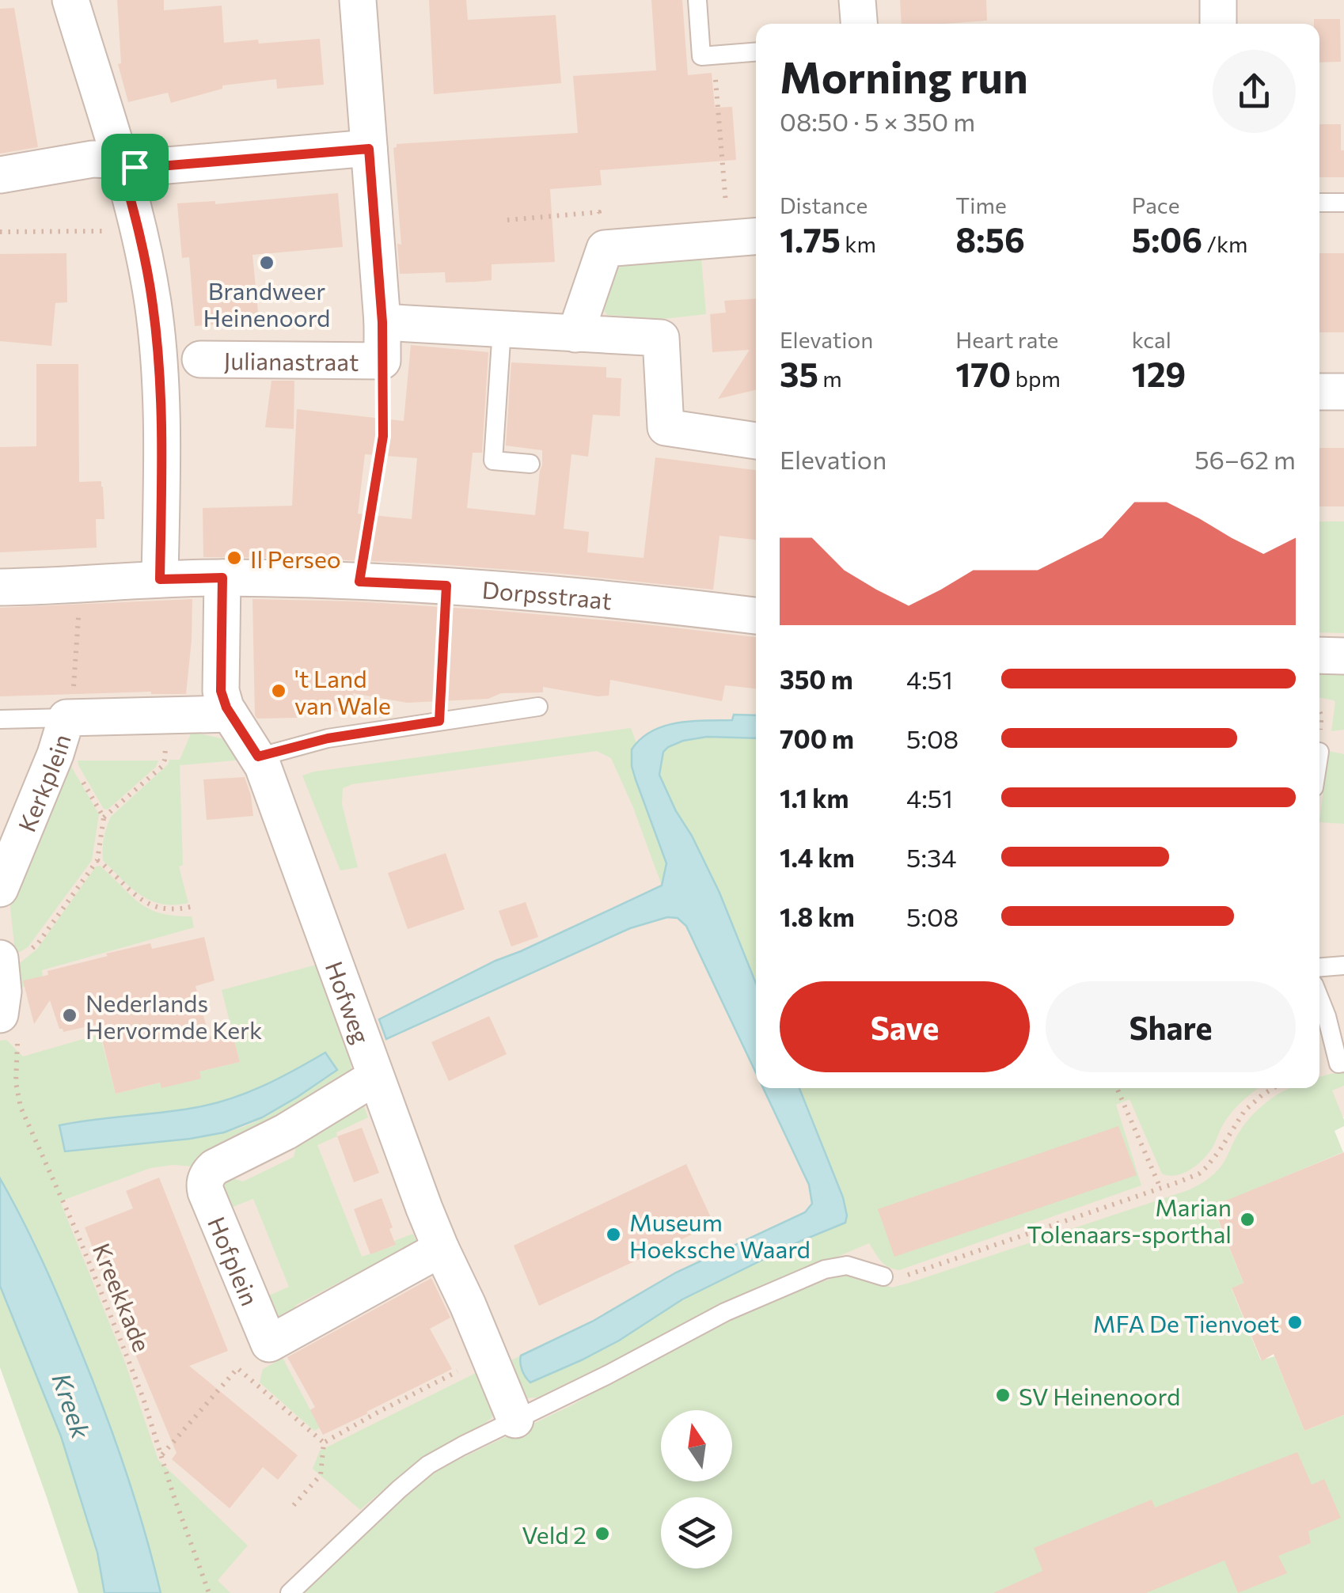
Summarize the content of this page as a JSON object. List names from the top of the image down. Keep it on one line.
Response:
{"streets":{"street":["Julianastraat","Dorpsstraat","Kerkplein","Hofweg","Hofplein"],"path":["Kreekkade"]},"crossings":[["Julianastraat","Dorpsstraat"],["Dorpsstraat","Hofweg"],["Kerkplein","Hofweg"],["Hofweg","Hofplein"]],"water":["Kreek"],"places":["Brandweer Heinenoord","Il Perseo","'t Land van Wale","Nederlands Hervormde Kerk","Marian Tolenaars-sporthal","Museum Hoeksche Waard","MFA De Tienvoet","SV Heinenoord","Veld 2"],"north":"top","page":{"heading":["Morning run","08:50 · 5 × 350 m"],"stats":[["Distance","1.75 km"],["Time","8:56"],["Pace","5:06 /km"],["Elevation","35 m"],["Heart rate","170 bpm"],["kcal","129"]],"chart":["Elevation","56–62 m"],"list":[{"name":"350 m","note":"4:51"},{"name":"700 m","note":"5:08"},{"name":"1.1 km","note":"4:51"},{"name":"1.4 km","note":"5:34"},{"name":"1.8 km","note":"5:08"}],"buttons":["Save","Share"]}}
